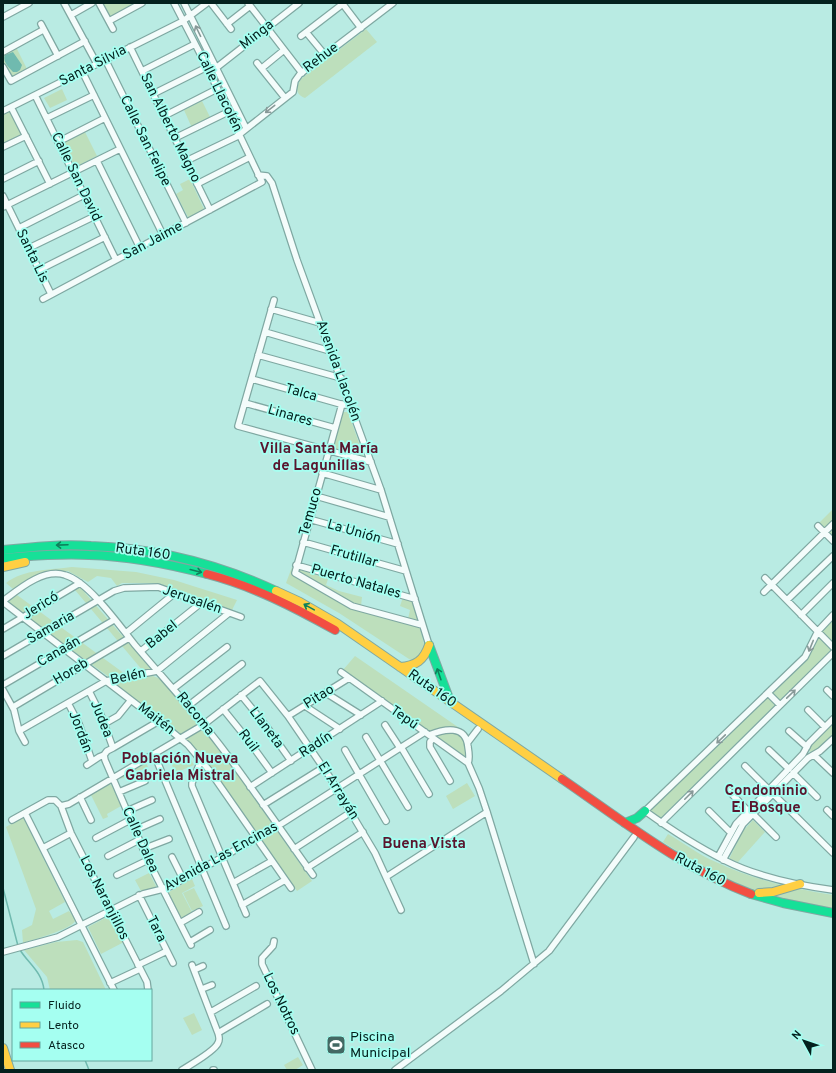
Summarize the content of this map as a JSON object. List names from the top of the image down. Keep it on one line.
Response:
{"streets":{"main road":["Ruta 160"],"street":["Minga","Rehue","Santa Silvia","Calle Llacolén","San Alberto Magno","Calle San Felipe","Calle San David","San Jaime","Santa Lis","Avenida Llacolén","Talca","Linares","Temuco","La Unión","Frutillar","Puerto Natales","Jerusalén","Jericó","Samaria","Babel","Canaán","Horeb","Belén","Pitao","Racoma","Tepú","Judea","Maitén","Llaneta","Jordán","Ruil","Radín","El Arrayán","Calle Dalea","Avenida Las Encinas","Los Naranjillos","Tara","Los Notros"]},"crossings":[["Minga","Calle Llacolén"],["Rehue","Calle Llacolén"],["Rehue","San Alberto Magno"],["Santa Silvia","Calle Llacolén"],["Santa Silvia","San Alberto Magno"],["Santa Silvia","Calle San Felipe"],["Santa Silvia","Calle San David"],["Calle Llacolén","San Jaime"],["Calle Llacolén","Avenida Llacolén"],["San Alberto Magno","San Jaime"],["Calle San Felipe","San Jaime"],["Calle San David","San Jaime"],["San Jaime","Santa Lis"],["Avenida Llacolén","Talca"],["Avenida Llacolén","Temuco"],["Avenida Llacolén","La Unión"],["Avenida Llacolén","Frutillar"],["Avenida Llacolén","Puerto Natales"],["Talca","Temuco"],["Linares","Temuco"],["Temuco","La Unión"],["Temuco","Frutillar"],["Temuco","Puerto Natales"],["Jerusalén","Samaria"],["Jerusalén","Babel"],["Jerusalén","Horeb"],["Jerusalén","Belén"],["Jerusalén","Racoma"],["Jericó","Racoma"],["Jericó","Maitén"],["Samaria","Racoma"],["Samaria","Maitén"],["Babel","Racoma"],["Canaán","Racoma"],["Canaán","Maitén"],["Horeb","Racoma"],["Horeb","Maitén"],["Belén","Racoma"],["Belén","Judea"],["Belén","Maitén"],["Belén","Jordán"],["Pitao","Tepú"],["Pitao","El Arrayán"],["Racoma","Radín"],["Racoma","Avenida Las Encinas"],["Tepú","Radín"],["Tepú","Avenida Las Encinas"],["Maitén","Avenida Las Encinas"],["Llaneta","Radín"],["Llaneta","El Arrayán"],["Jordán","Calle Dalea"],["Ruil","Radín"],["Radín","El Arrayán"],["El Arrayán","Avenida Las Encinas"],["Calle Dalea","Avenida Las Encinas"],["Avenida Las Encinas","Los Naranjillos"],["Avenida Las Encinas","Tara"]],"districts":["Villa Santa María de Lagunillas","Población Nueva Gabriela Mistral","Condominio El Bosque","Buena Vista"],"places":{"sports":["Piscina Municipal"]},"legend":["Fluido","Lento","Atasco"],"north":"top left"}
